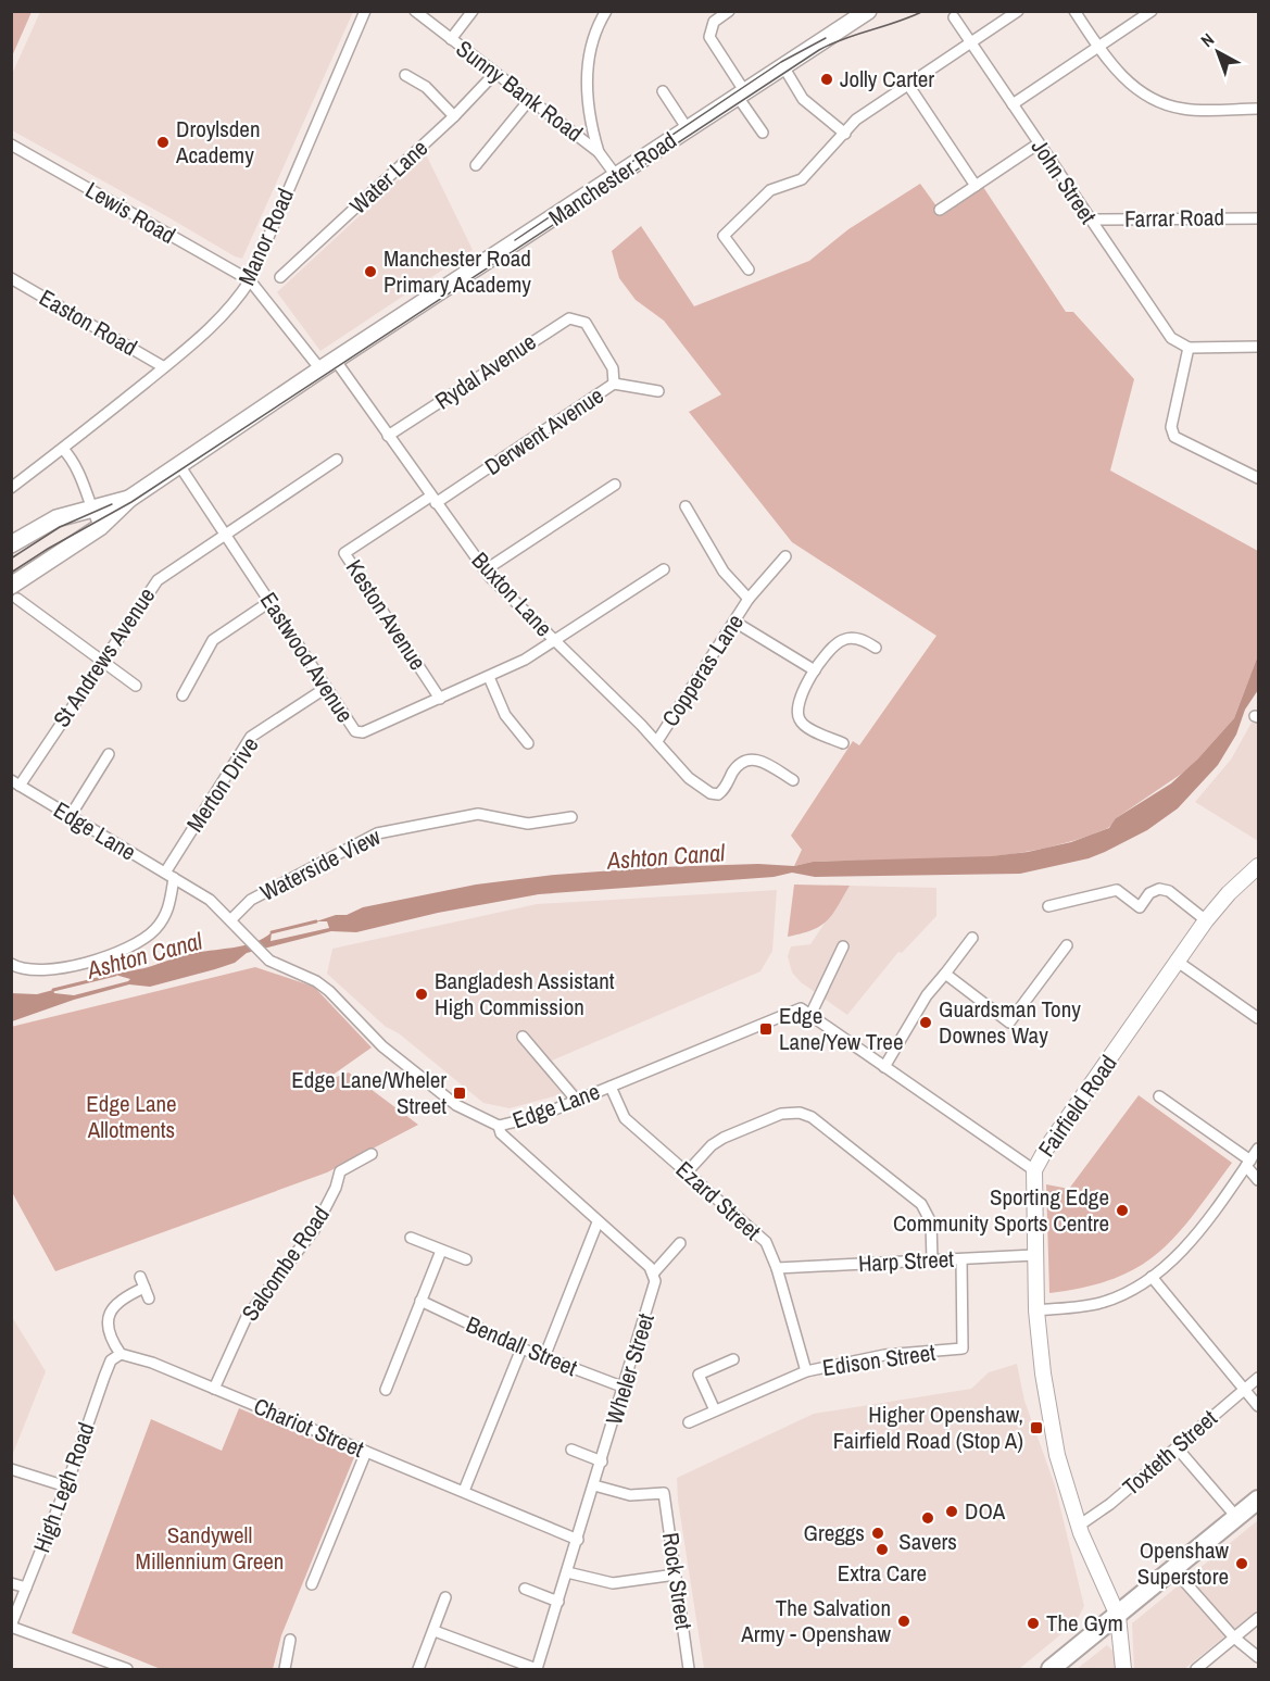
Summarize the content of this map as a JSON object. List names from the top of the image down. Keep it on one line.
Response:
{"streets":{"main road":["Manchester Road"],"street":["Sunny Bank Road","Water Lane","John Street","Lewis Road","Farrar Road","Manor Road","Easton Road","Rydal Avenue","Derwent Avenue","Buxton Lane","Keston Avenue","St Andrews Avenue","Eastwood Avenue","Copperas Lane","Merton Drive","Edge Lane","Waterside View","Fairfield Road","Ezard Street","Harp Street","Salcombe Road","Bendall Street","Edison Street","Wheler Street","Chariot Street","Toxteth Street","High Legh Road","Rock Street"]},"crossings":[["Sunny Bank Road","Water Lane"],["Sunny Bank Road","Manchester Road"],["Manchester Road","Buxton Lane"],["Manchester Road","Eastwood Avenue"],["John Street","Farrar Road"],["Lewis Road","Manor Road"],["Manor Road","Easton Road"],["Rydal Avenue","Derwent Avenue"],["Rydal Avenue","Buxton Lane"],["Derwent Avenue","Buxton Lane"],["Derwent Avenue","Keston Avenue"],["Buxton Lane","Keston Avenue"],["Buxton Lane","Eastwood Avenue"],["Buxton Lane","Copperas Lane"],["Keston Avenue","Eastwood Avenue"],["St Andrews Avenue","Eastwood Avenue"],["St Andrews Avenue","Edge Lane"],["Eastwood Avenue","Merton Drive"],["Merton Drive","Edge Lane"],["Edge Lane","Waterside View"],["Edge Lane","Ezard Street"],["Fairfield Road","Harp Street"],["Fairfield Road","Toxteth Street"],["Ezard Street","Harp Street"],["Ezard Street","Edison Street"],["Harp Street","Edison Street"],["Salcombe Road","Chariot Street"],["Bendall Street","Wheler Street"],["Wheler Street","Chariot Street"],["Wheler Street","Rock Street"],["Chariot Street","High Legh Road"]],"water":["Ashton Canal"],"parks":["Edge Lane Allotments","Sandywell Millennium Green"],"places":{"other":["Jolly Carter","Droylsden Academy","Manchester Road Primary Academy","Bangladesh Assistant High Commission","Guardsman Tony Downes Way","Sporting Edge Community Sports Centre","DOA","Savers","Greggs","Extra Care","Openshaw Superstore","The Salvation Army - Openshaw","The Gym"],"transit":["Edge Lane/Yew Tree","Edge Lane/Wheler Street","Higher Openshaw, Fairfield Road (Stop A)"]},"north":"top left"}
